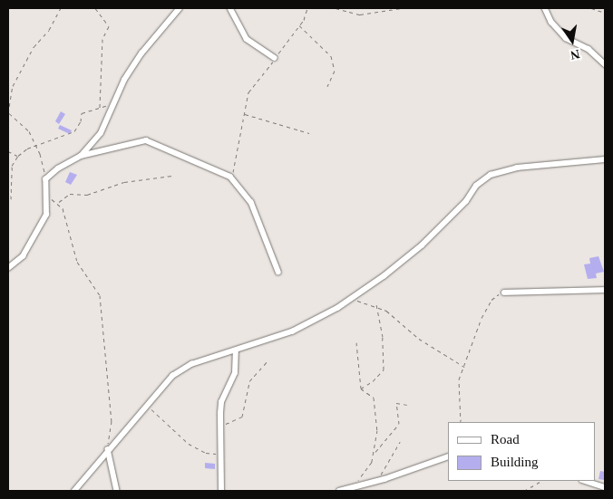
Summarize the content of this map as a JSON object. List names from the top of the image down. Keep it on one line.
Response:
{"legend":["Road","Building"],"north":"bottom"}
